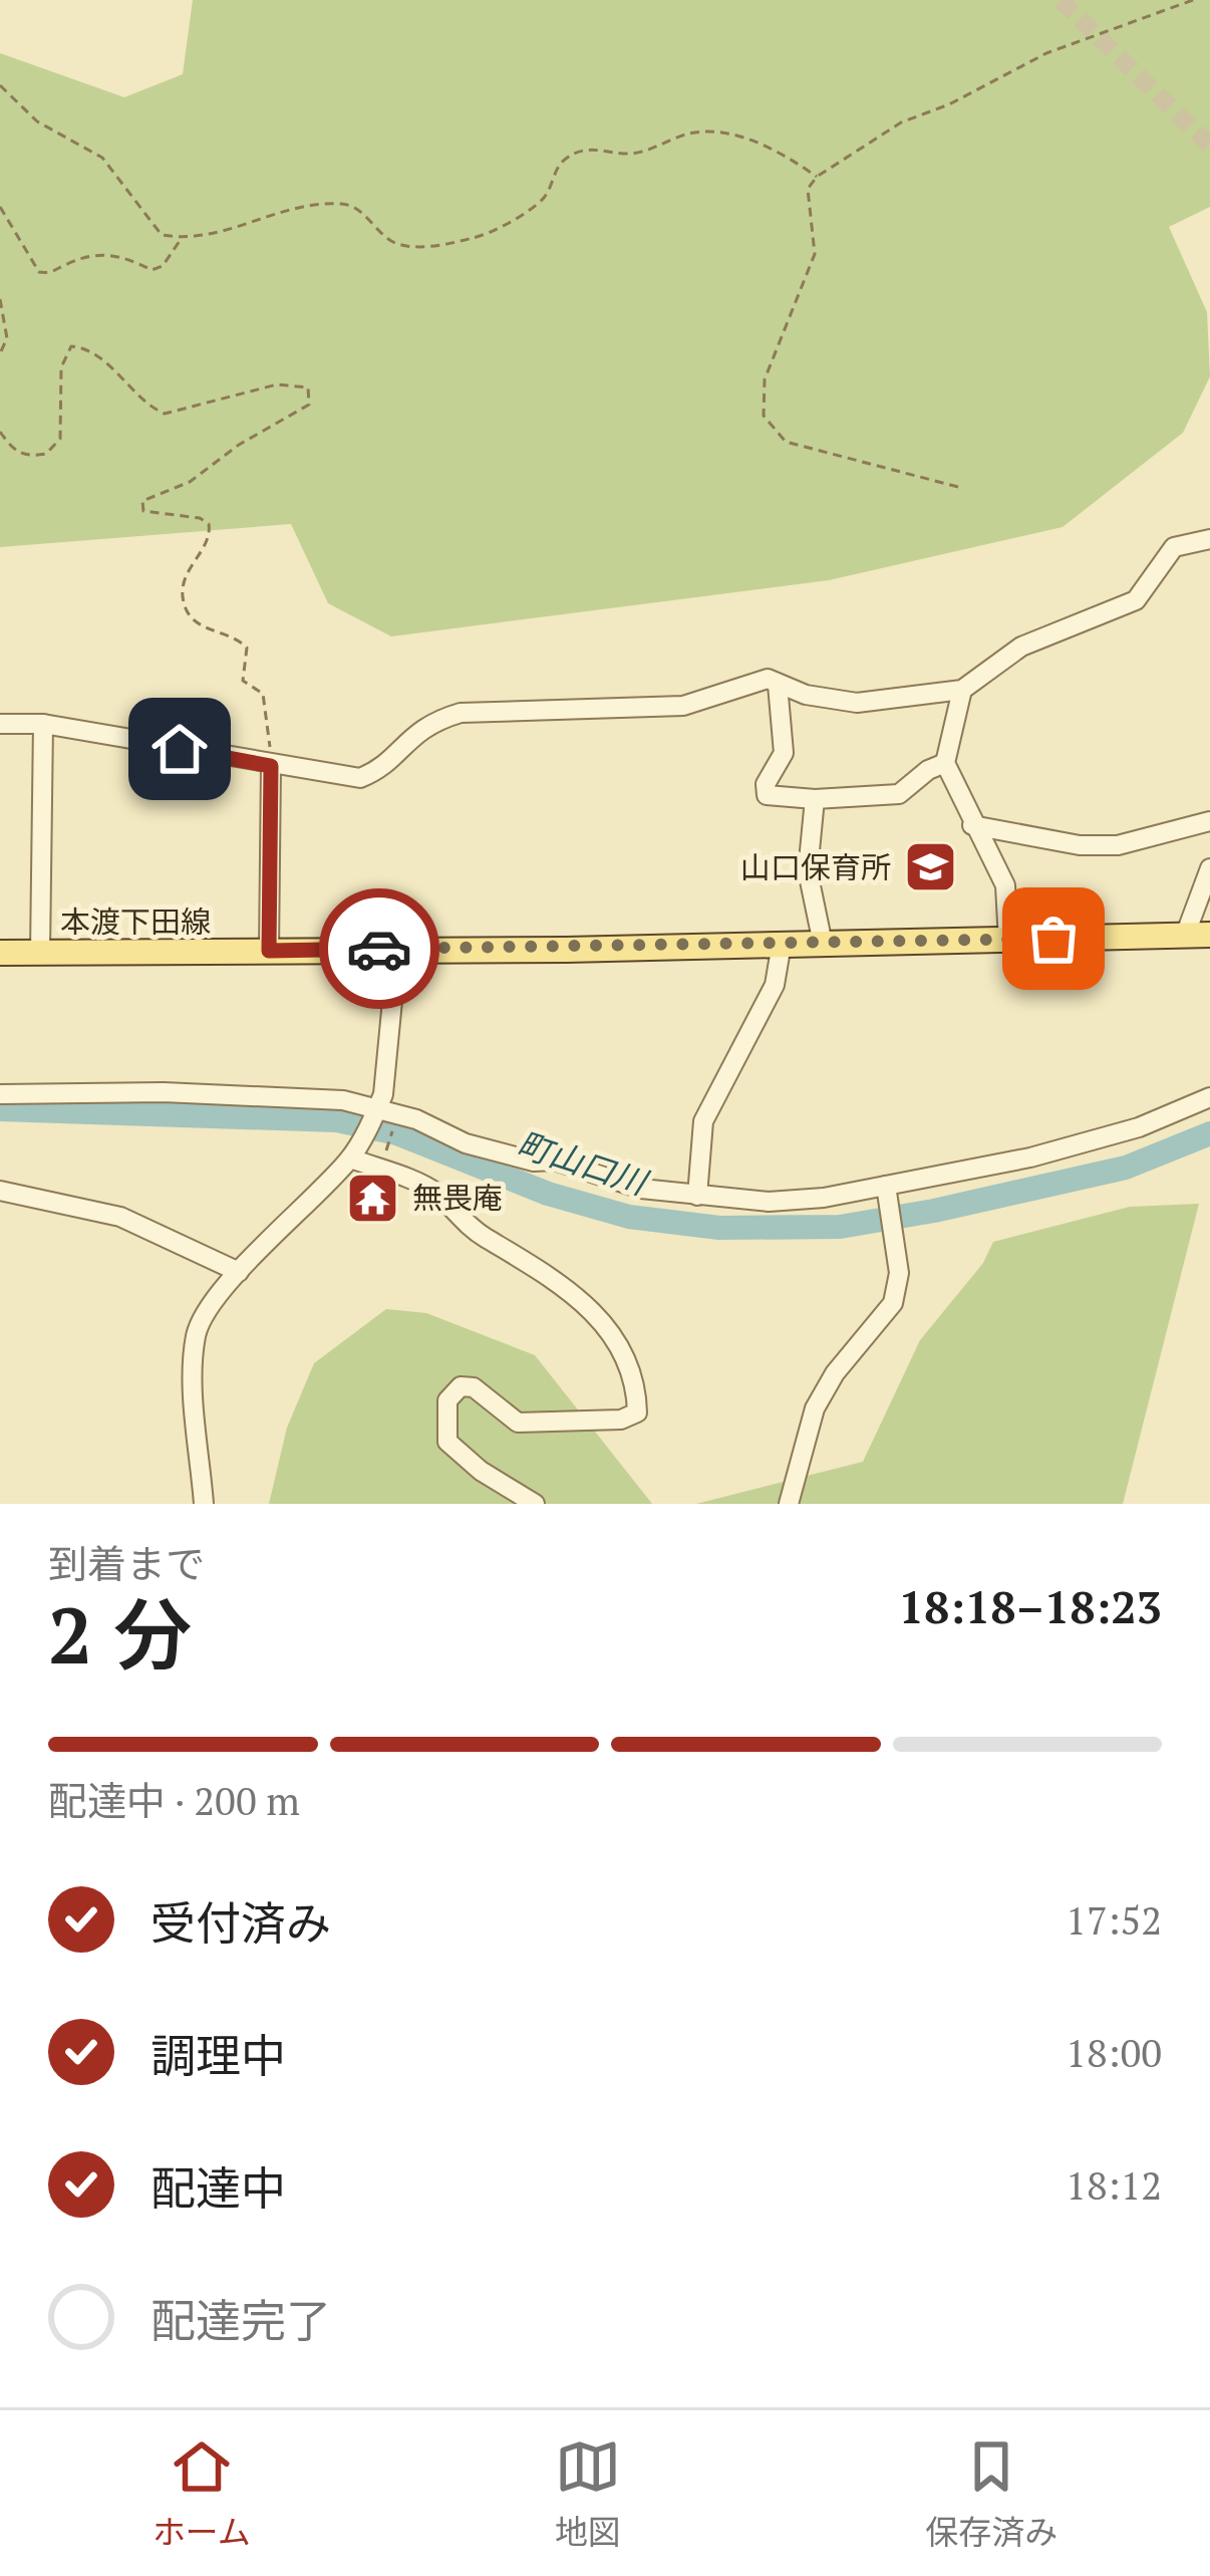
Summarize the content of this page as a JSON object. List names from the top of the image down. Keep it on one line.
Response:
{"streets":{"main road":["本渡下田線"]},"water":["町山口川"],"places":{"school or university":["山口保育所"],"temple":["無畏庵"]},"page":{"heading":["2 分","到着まで","18:18–18:23"],"bar":"配達中 · 200 m","list":[["受付済み","17:52"],["調理中","18:00"],["配達中","18:12"],"配達完了"],"tabs":["ホーム","地図","保存済み"]}}
